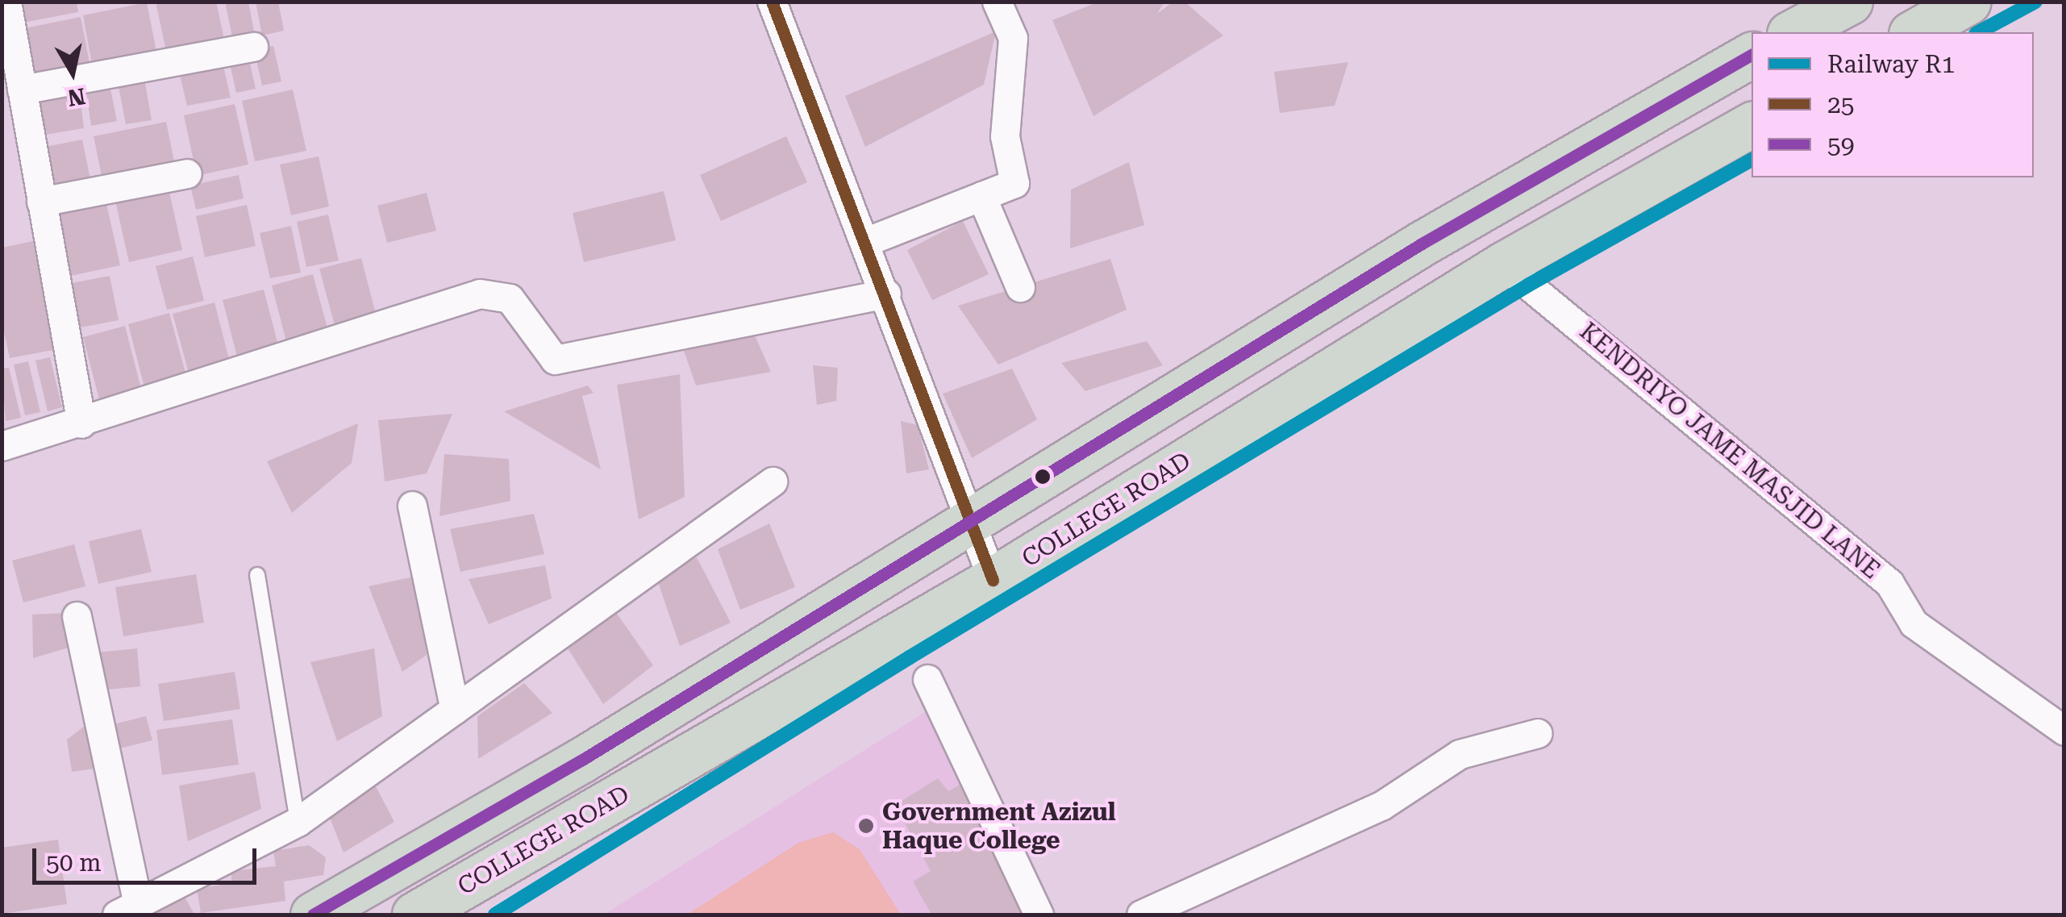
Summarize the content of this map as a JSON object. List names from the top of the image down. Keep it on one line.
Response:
{"streets":{"highway":["COLLEGE ROAD"],"street":["KENDRIYO JAME MASJID LANE"]},"crossings":[["KENDRIYO JAME MASJID LANE","COLLEGE ROAD"]],"places":["Government Azizul Haque College"],"lines":["rail line R1","transit line 25","transit line 59"],"legend":["Railway R1","25","59"],"scale_bar":"50 m","north":"bottom"}
